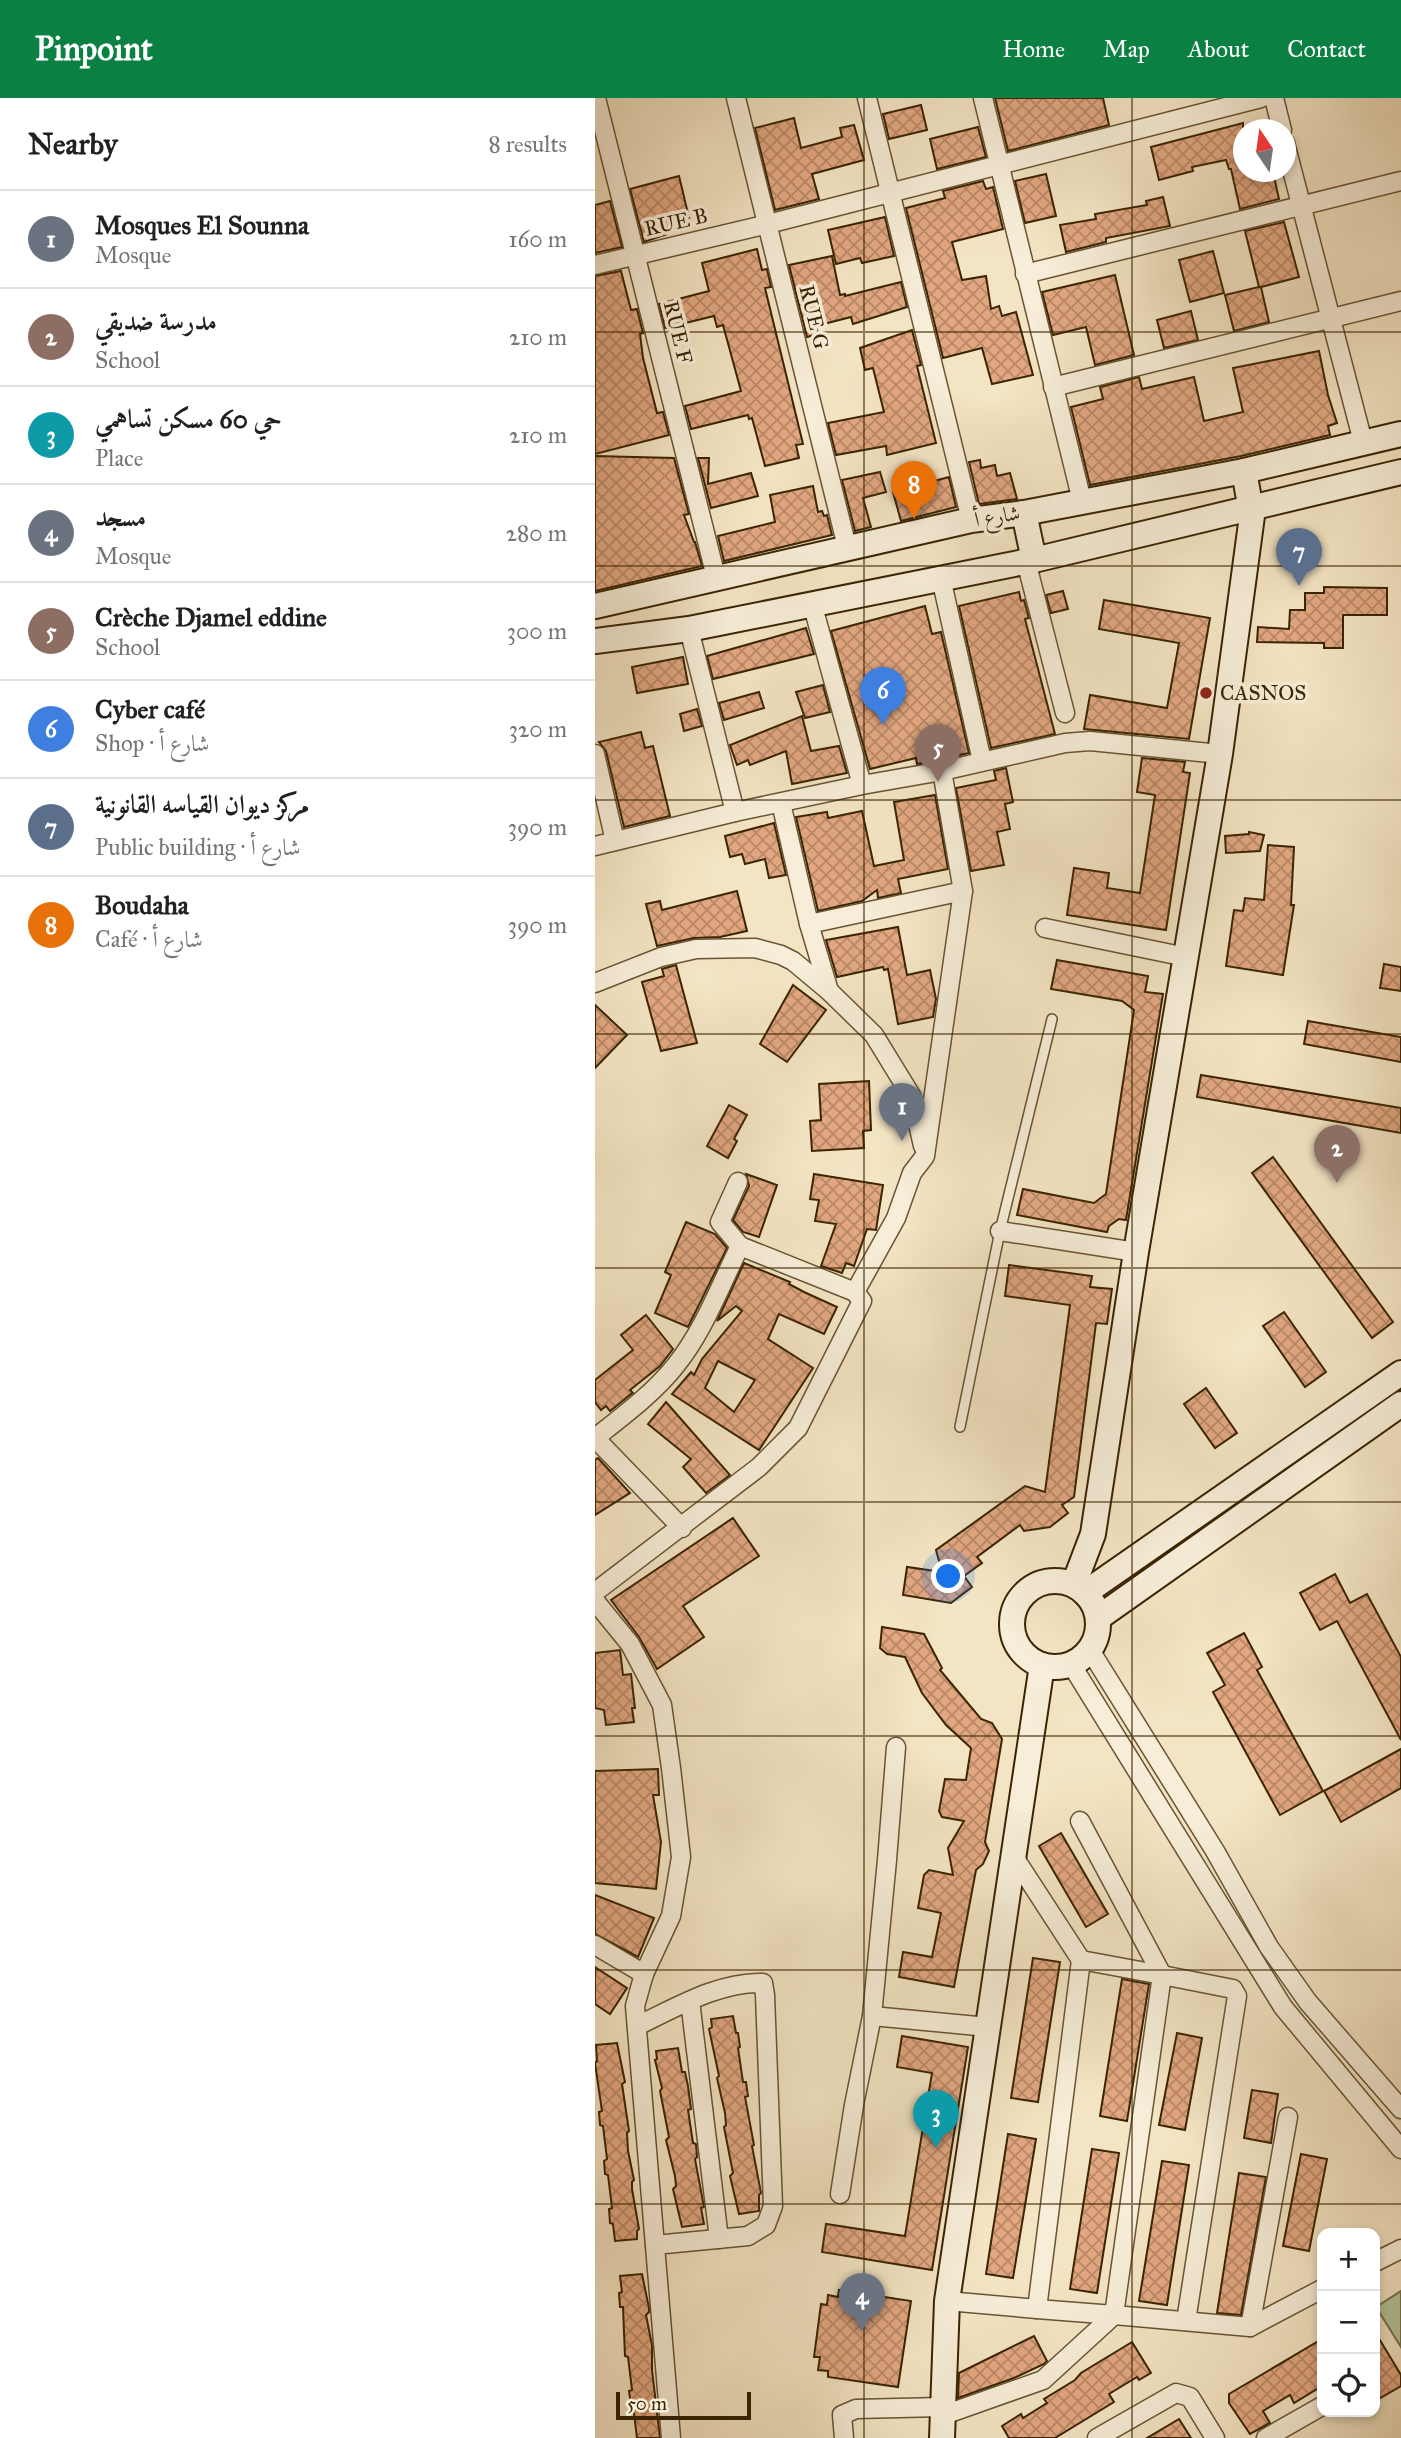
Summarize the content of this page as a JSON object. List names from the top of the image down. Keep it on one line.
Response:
{"streets":{"street":["RUE B","RUE G","RUE F","شارع أ"]},"crossings":[["RUE B","RUE G"],["RUE B","RUE F"],["RUE G","شارع أ"],["RUE F","شارع أ"]],"places":["CASNOS"],"scale_bar":"50 m","north":"top","page":{"header":"Pinpoint","nav":["Home","Map","About","Contact"],"heading":["Nearby","8 results"],"list":[{"mark":"1","name":"Mosques El Sounna","note":"Mosque","value":"160 m"},{"mark":"2","name":"مدرسة ضديقي","note":"School","value":"210 m"},{"mark":"3","name":"حي 60 مسكن تساهمي","note":"Place","value":"210 m"},{"mark":"4","name":"مسجد","note":"Mosque","value":"280 m"},{"mark":"5","name":"Crèche Djamel eddine","note":"School","value":"300 m"},{"mark":"6","name":"Cyber café","note":"Shop · شارع أ","value":"320 m"},{"mark":"7","name":"مركز ديوان القياسه القانونية","note":"Public building · شارع أ","value":"390 m"},{"mark":"8","name":"Boudaha","note":"Café · شارع أ","value":"390 m"}],"pins":["8","7","6","5","1","2","3","4"],"map_buttons":["+","−"],"scale":"50 m"}}
